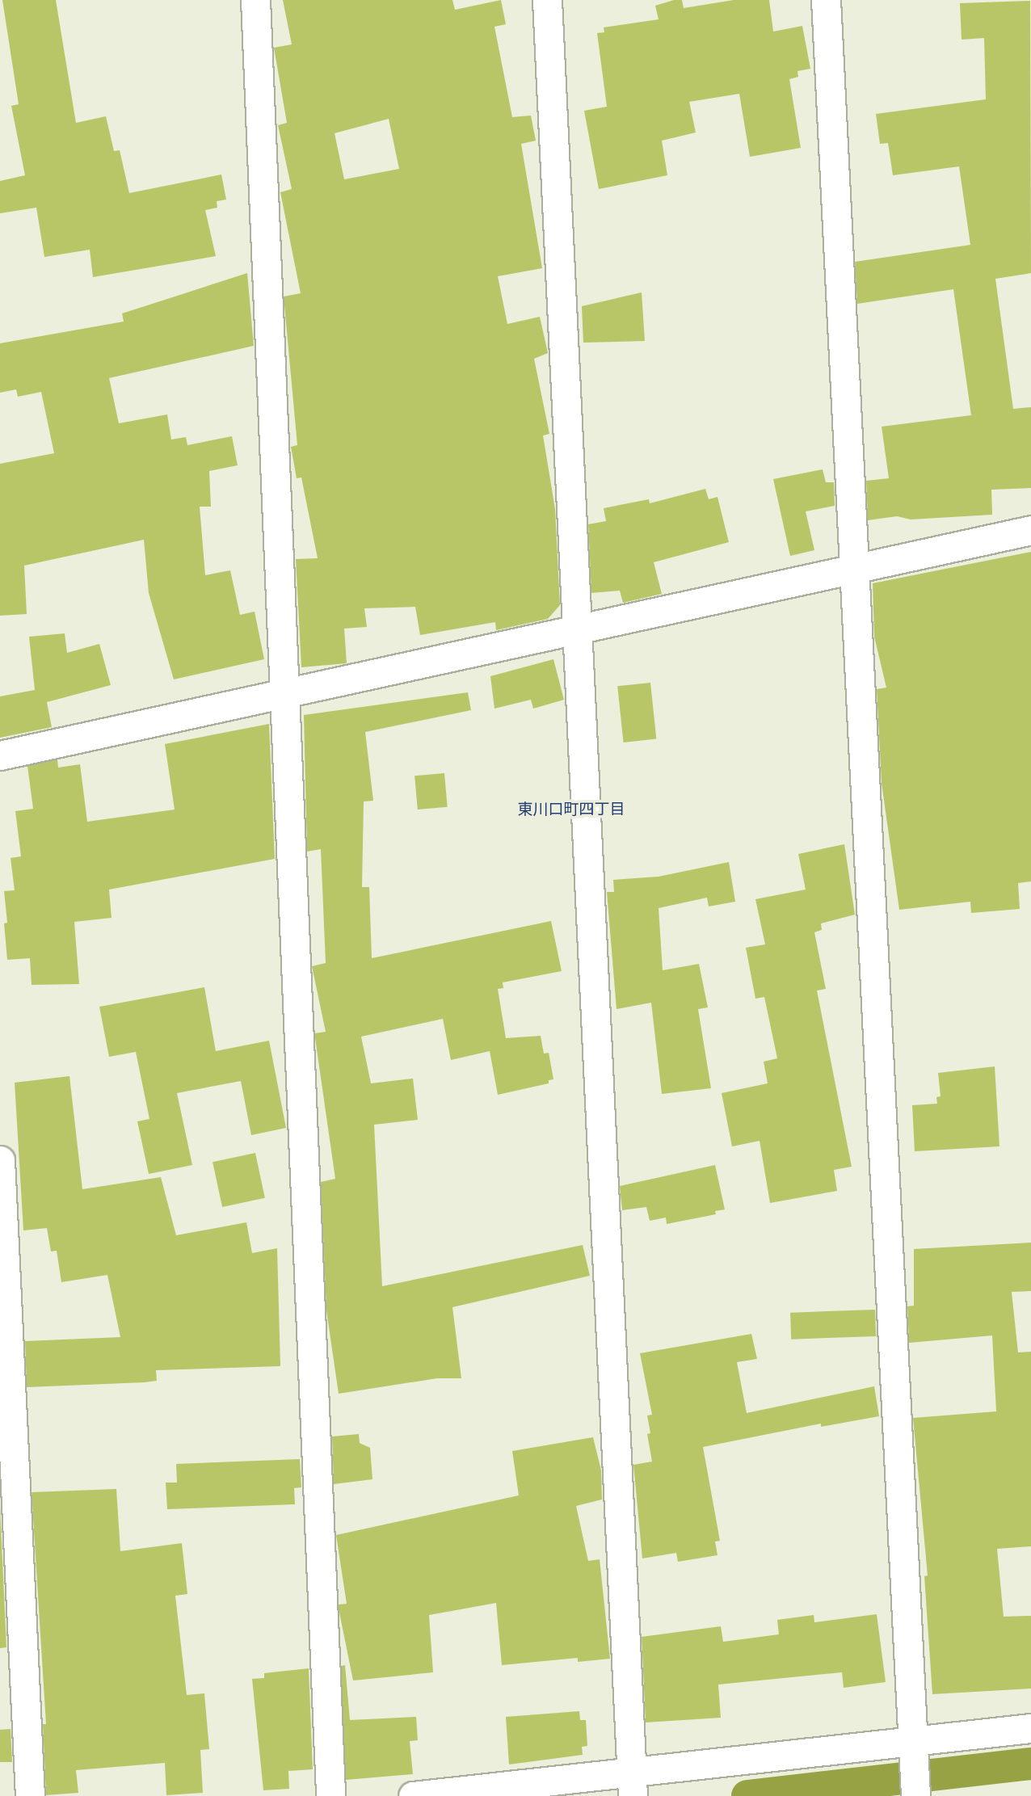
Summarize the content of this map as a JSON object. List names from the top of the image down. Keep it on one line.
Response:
{"districts":["東川口町四丁目"]}
